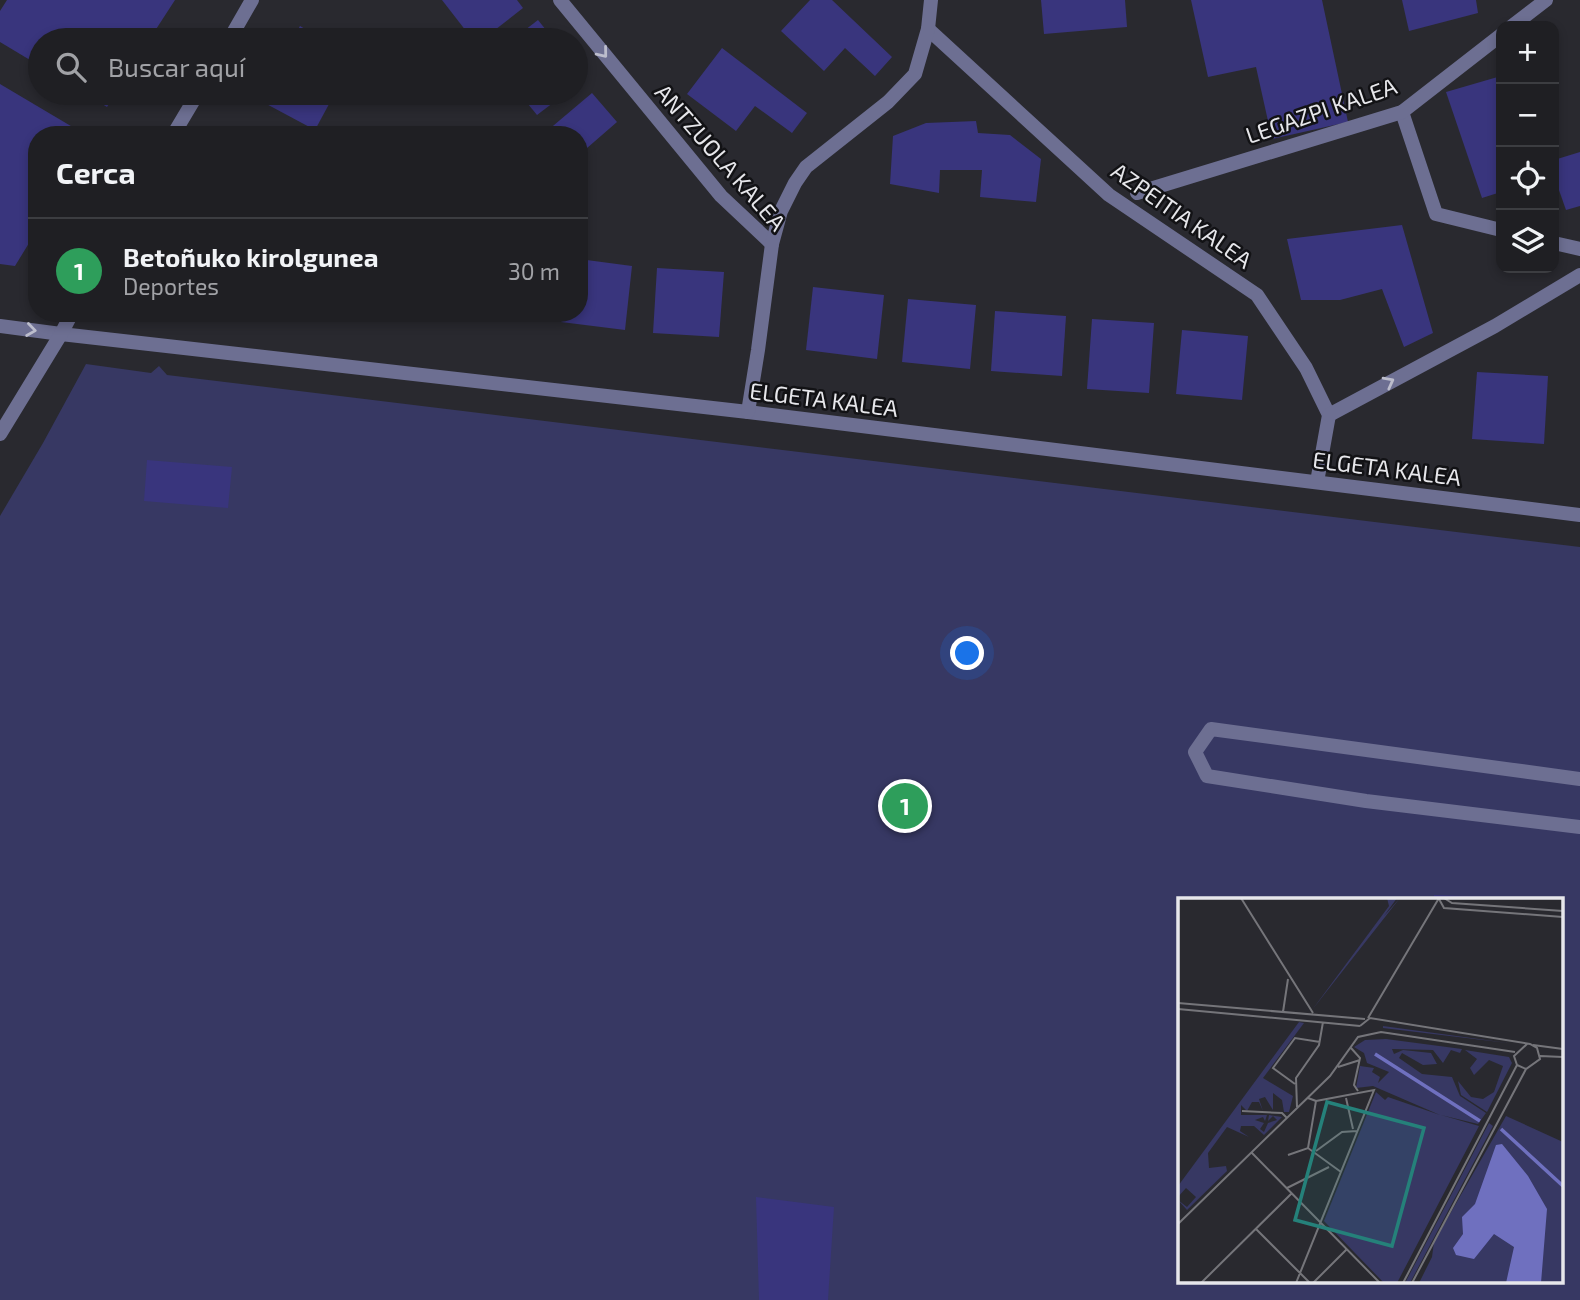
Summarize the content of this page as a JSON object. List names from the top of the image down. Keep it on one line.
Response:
{"streets":{"street":["LEGAZPI KALEA","ANTZUOLA KALEA","AZPEITIA KALEA","ELGETA KALEA"]},"crossings":[["ANTZUOLA KALEA","ELGETA KALEA"]],"one_way":["ANTZUOLA KALEA"],"page":{"map_buttons":["+","−"],"search":"Buscar aquí","heading":"Cerca","list":[{"mark":"1","name":"Betoñuko kirolgunea","note":"Deportes","value":"30 m"}],"pins":"1"}}
